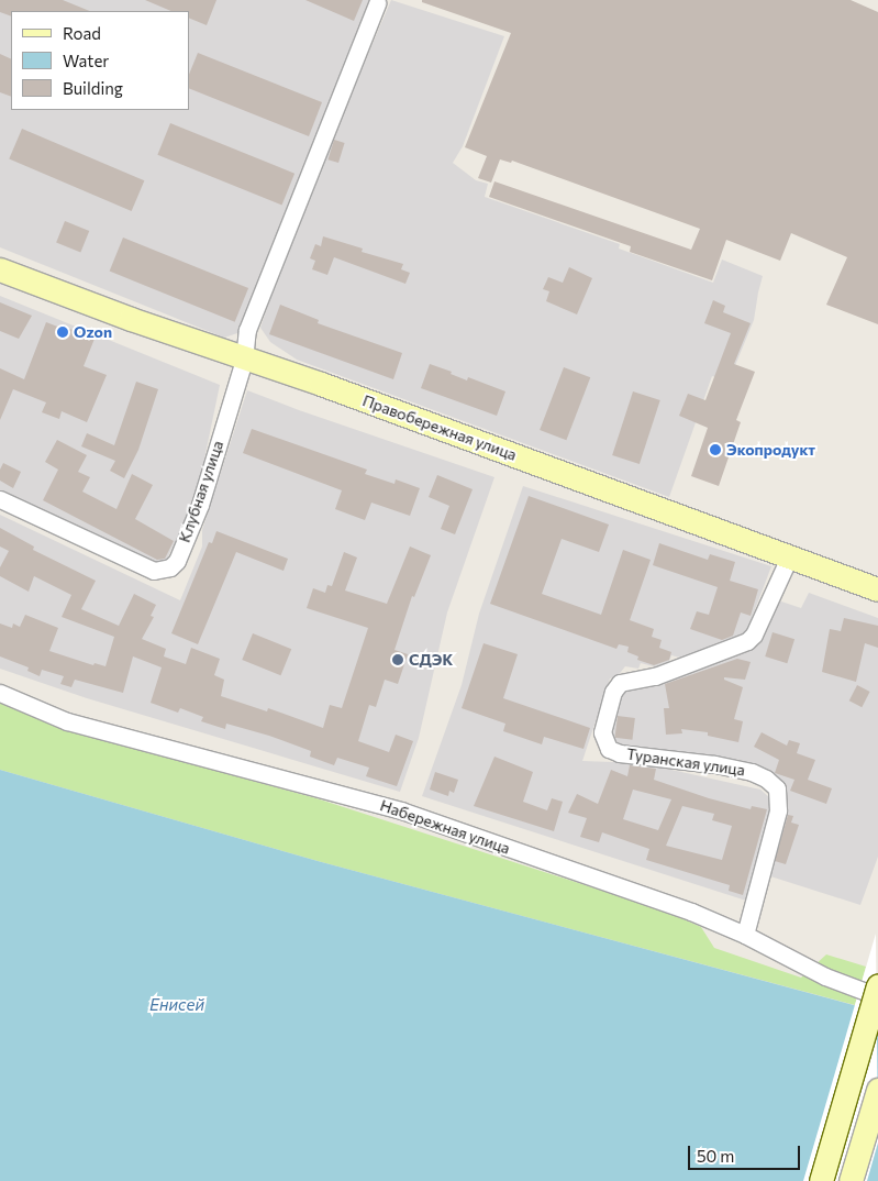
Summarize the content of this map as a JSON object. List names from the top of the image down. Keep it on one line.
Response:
{"streets":{"street":["Правобережная улица","Клубная улица","Туранская улица","Набережная улица"]},"crossings":[["Правобережная улица","Клубная улица"],["Правобережная улица","Туранская улица"],["Туранская улица","Набережная улица"]],"water":["Енисей"],"places":["Ozon","Экопродукт","СДЭК"],"legend":["Road","Water","Building"],"scale_bar":"50 m"}
